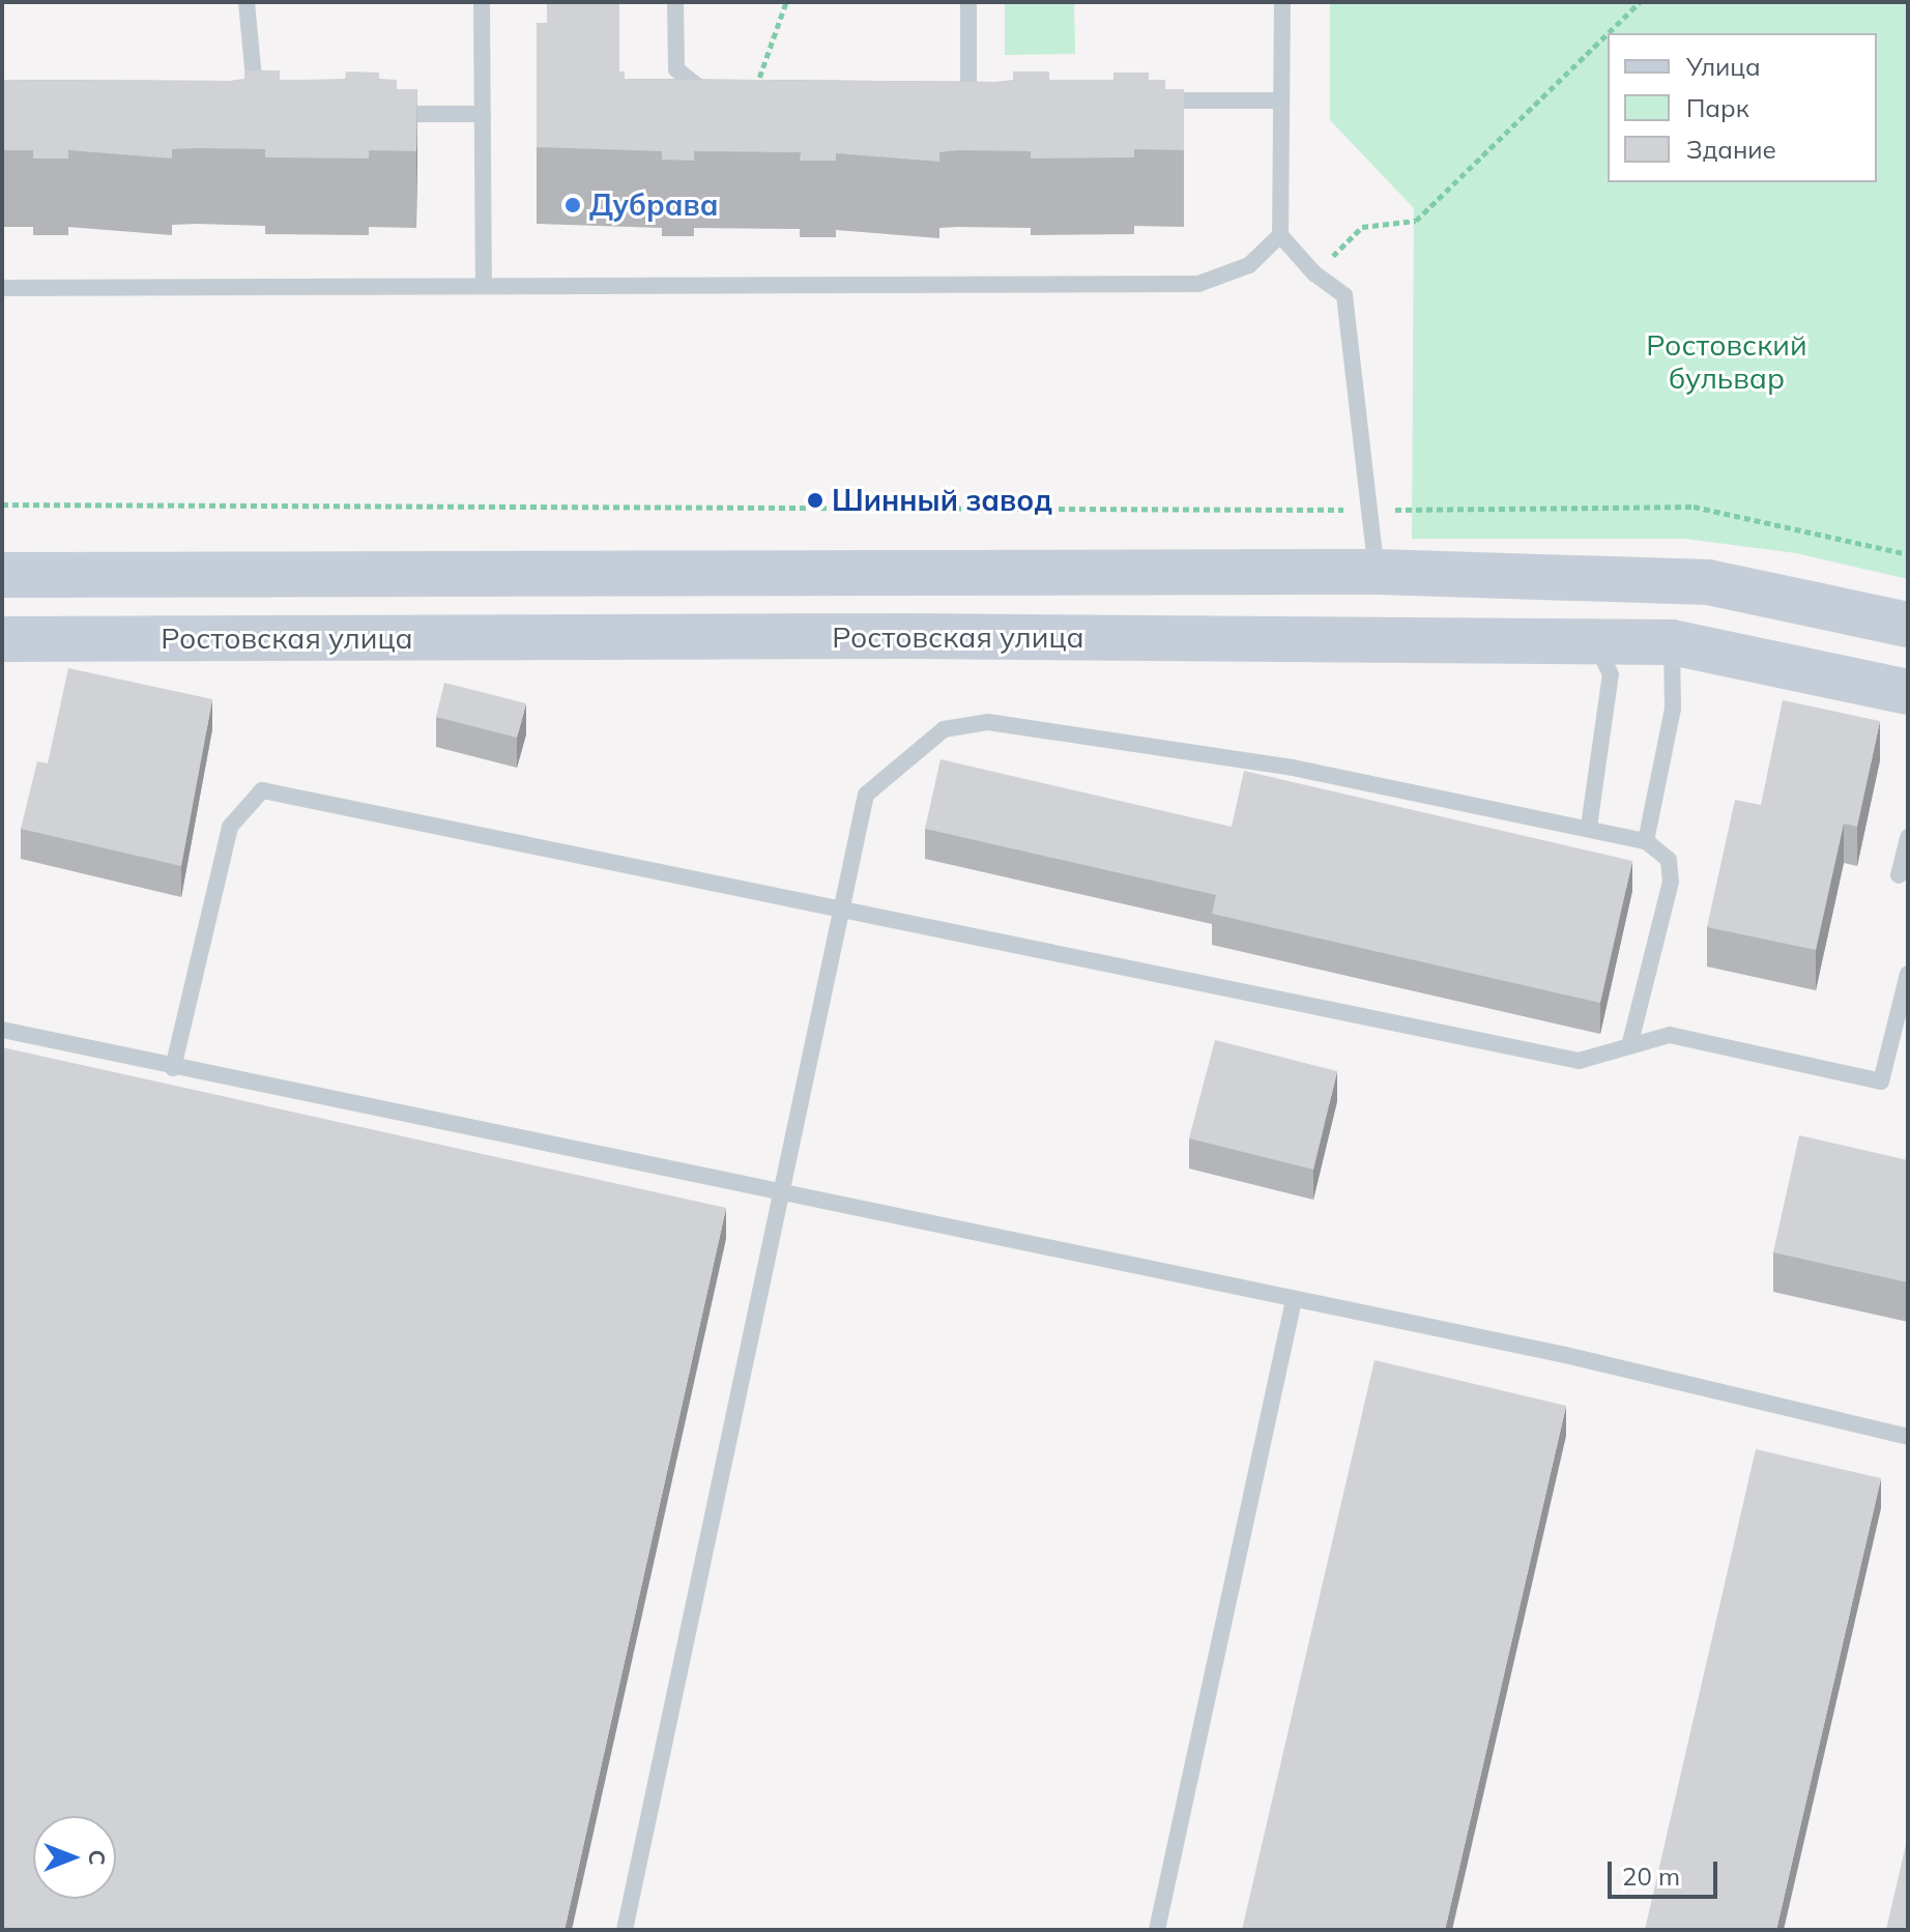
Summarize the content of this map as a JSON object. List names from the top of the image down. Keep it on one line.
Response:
{"streets":{"street":["Ростовская улица"]},"parks":["Ростовский бульвар"],"places":["Дубрава","Шинный завод"],"legend":["Улица","Парк","Здание"],"scale_bar":"20 m","north":"right"}
